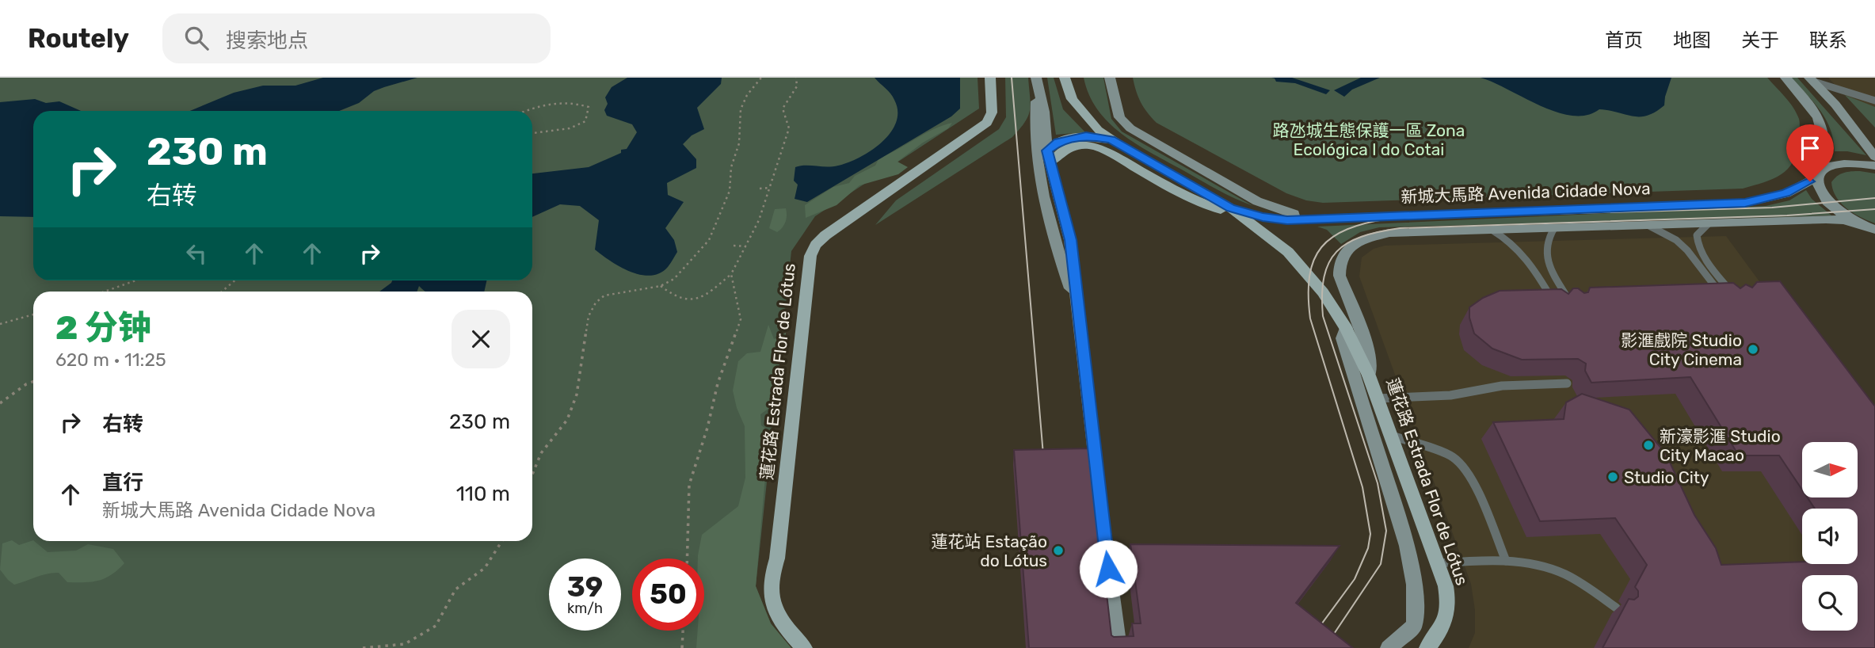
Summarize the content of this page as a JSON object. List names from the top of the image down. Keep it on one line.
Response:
{"streets":{"main road":["新城大馬路 Avenida Cidade Nova","蓮花路 Estrada Flor de Lótus"]},"parks":["路氹城生態保護一區 Zona Ecológica I do Cotai"],"places":["影滙戲院 Studio City Cinema","新濠影滙 Studio City Macao","Studio City","蓮花站 Estação do Lótus"],"north":"right","page":{"header":"Routely","search":"搜索地点","nav":["首页","地图","关于","联系"],"turn":["230 m","右转"],"heading":["2 分钟","620 m · 11:25"],"list":[{"name":"右转","value":"230 m"},{"name":"直行","note":"新城大馬路 Avenida Cidade Nova","value":"110 m"}],"speed":"39 km/h","limit":"50"}}
